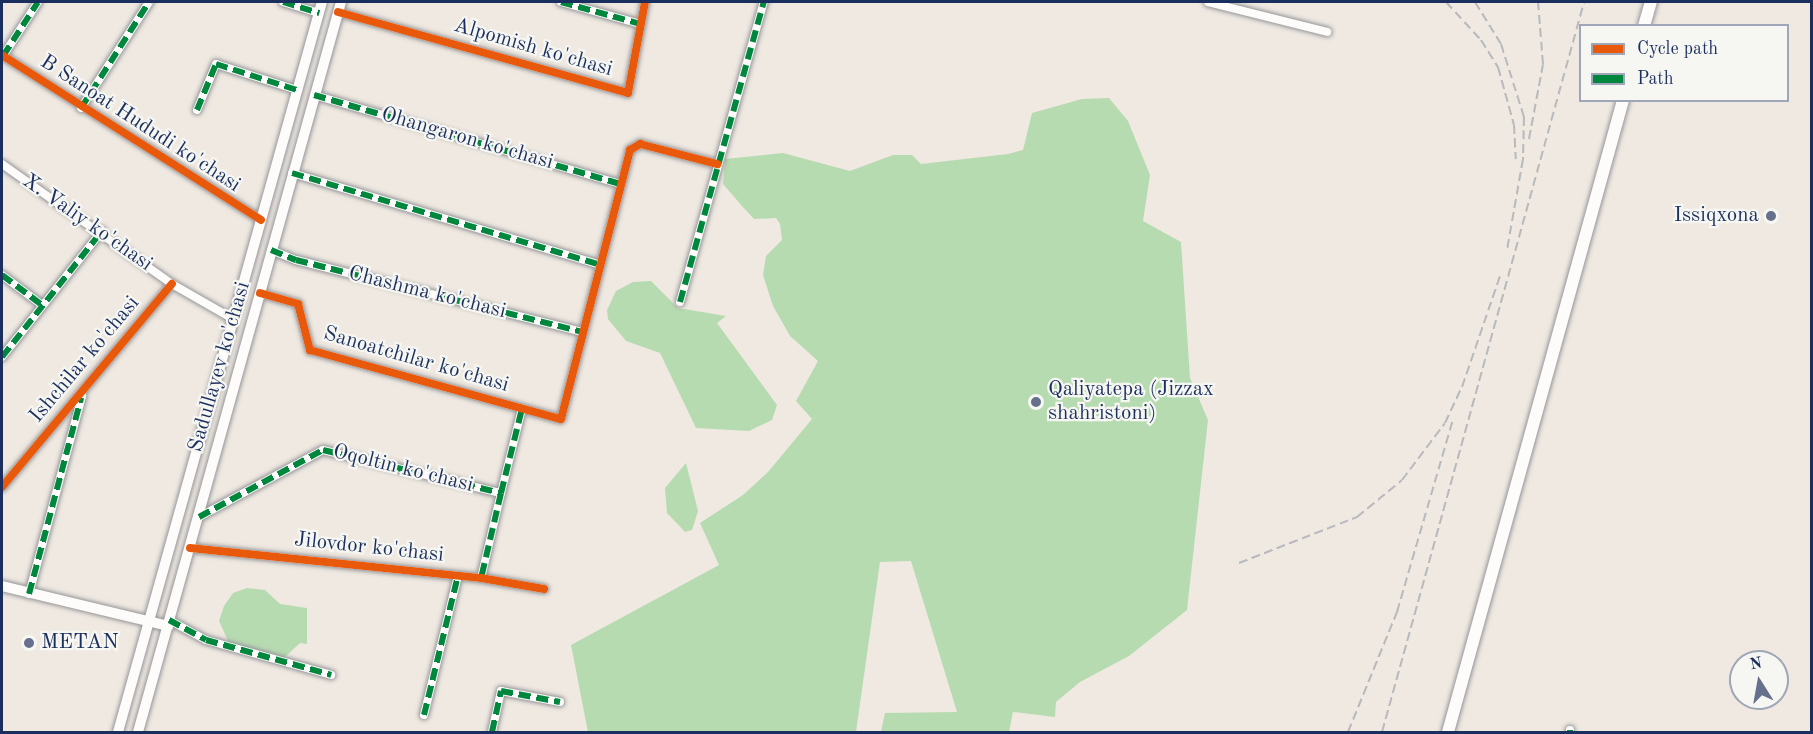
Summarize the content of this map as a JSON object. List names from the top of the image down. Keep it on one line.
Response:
{"streets":{"main road":["Sadullayev ko'chasi"],"street":["Alpomish ko'chasi","B Sanoat Hududi ko'chasi","Ohangaron ko'chasi","X. Valiy ko'chasi","Chashma ko'chasi","Ishchilar ko'chasi","Sanoatchilar ko'chasi","Oqoltin ko'chasi","Jilovdor ko'chasi"]},"crossings":[["Alpomish ko'chasi","Sadullayev ko'chasi"],["B Sanoat Hududi ko'chasi","Sadullayev ko'chasi"],["Ohangaron ko'chasi","Sadullayev ko'chasi"],["X. Valiy ko'chasi","Ishchilar ko'chasi"],["X. Valiy ko'chasi","Sadullayev ko'chasi"],["Chashma ko'chasi","Sanoatchilar ko'chasi"],["Chashma ko'chasi","Sadullayev ko'chasi"],["Sanoatchilar ko'chasi","Sadullayev ko'chasi"],["Sadullayev ko'chasi","Oqoltin ko'chasi"],["Sadullayev ko'chasi","Jilovdor ko'chasi"],["Oqoltin ko'chasi","Jilovdor ko'chasi"]],"places":["Issiqxona","Qaliyatepa (Jizzax shahristoni)","METAN"],"legend":["Cycle path","Path"],"north":"top"}
